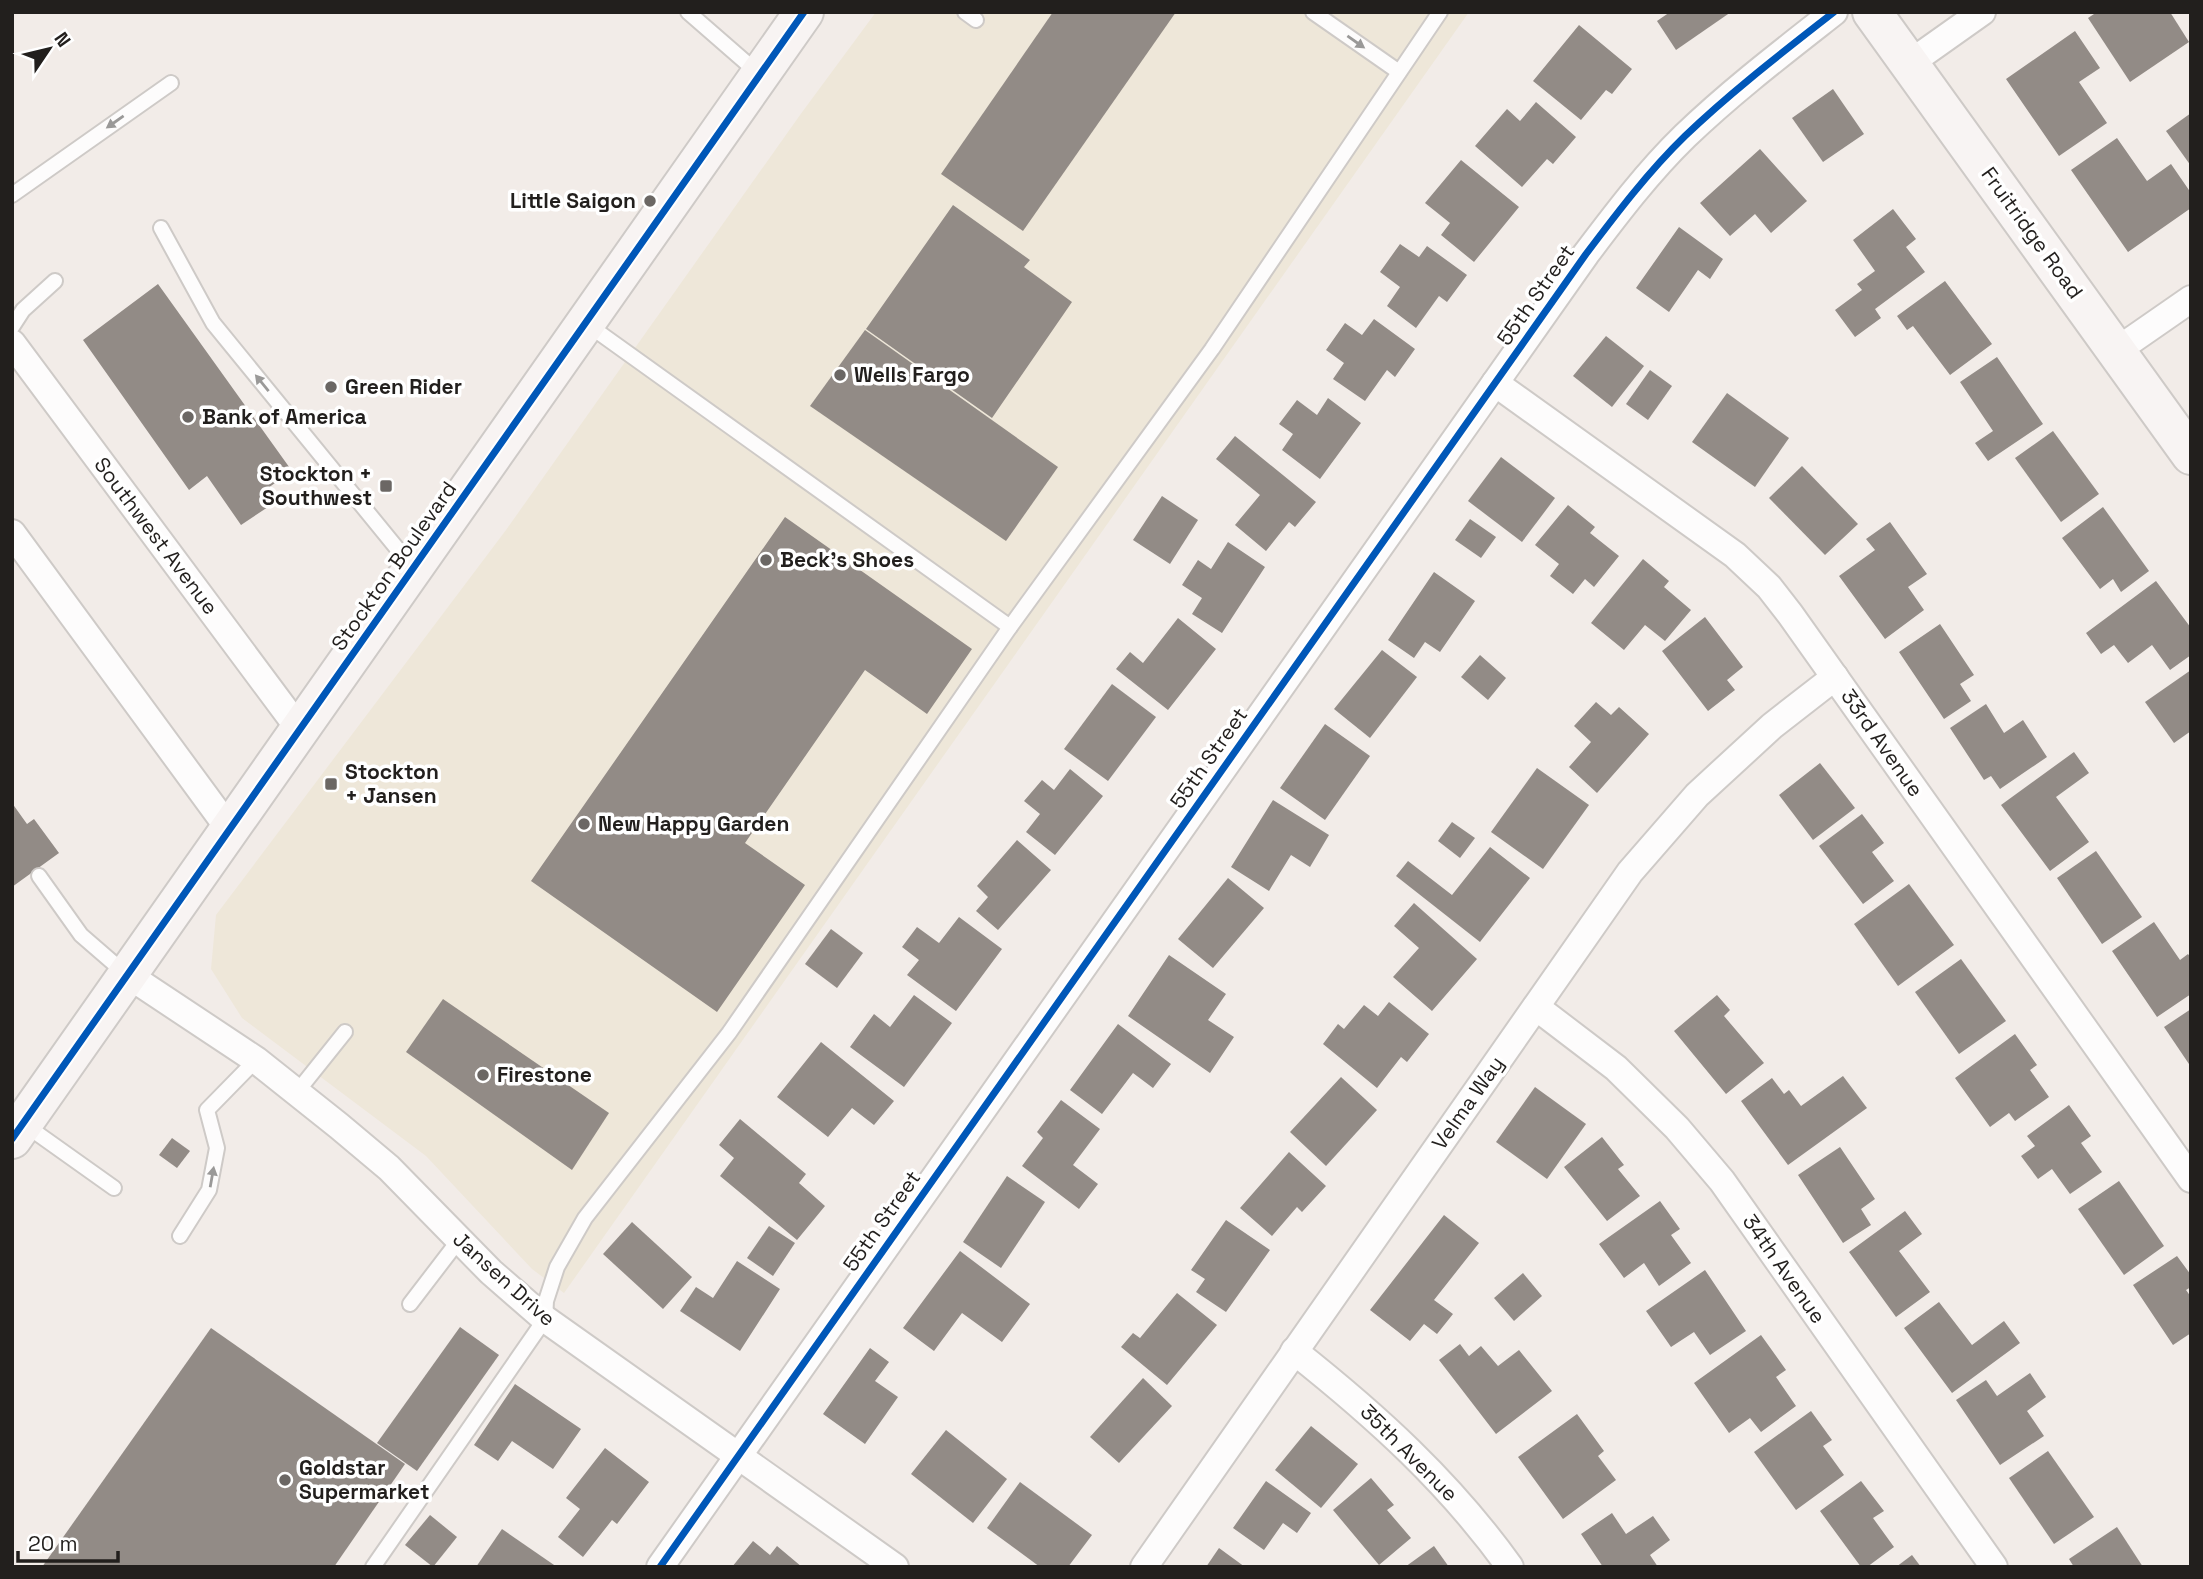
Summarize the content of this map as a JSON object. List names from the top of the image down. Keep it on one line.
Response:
{"streets":{"main road":["Fruitridge Road","Stockton Boulevard"],"street":["55th Street","Southwest Avenue","33rd Avenue","Velma Way","34th Avenue","Jansen Drive","35th Avenue"]},"crossings":[["55th Street","33rd Avenue"],["55th Street","Jansen Drive"],["Southwest Avenue","Stockton Boulevard"],["Stockton Boulevard","Jansen Drive"],["33rd Avenue","Velma Way"],["Velma Way","34th Avenue"],["Velma Way","35th Avenue"]],"places":{"other":["Little Saigon","Wells Fargo","Green Rider","Bank of America","Beck's Shoes","New Happy Garden","Firestone","Goldstar Supermarket"],"transit":["Stockton + Southwest","Stockton + Jansen"]},"scale_bar":"20 m","north":"top right"}
